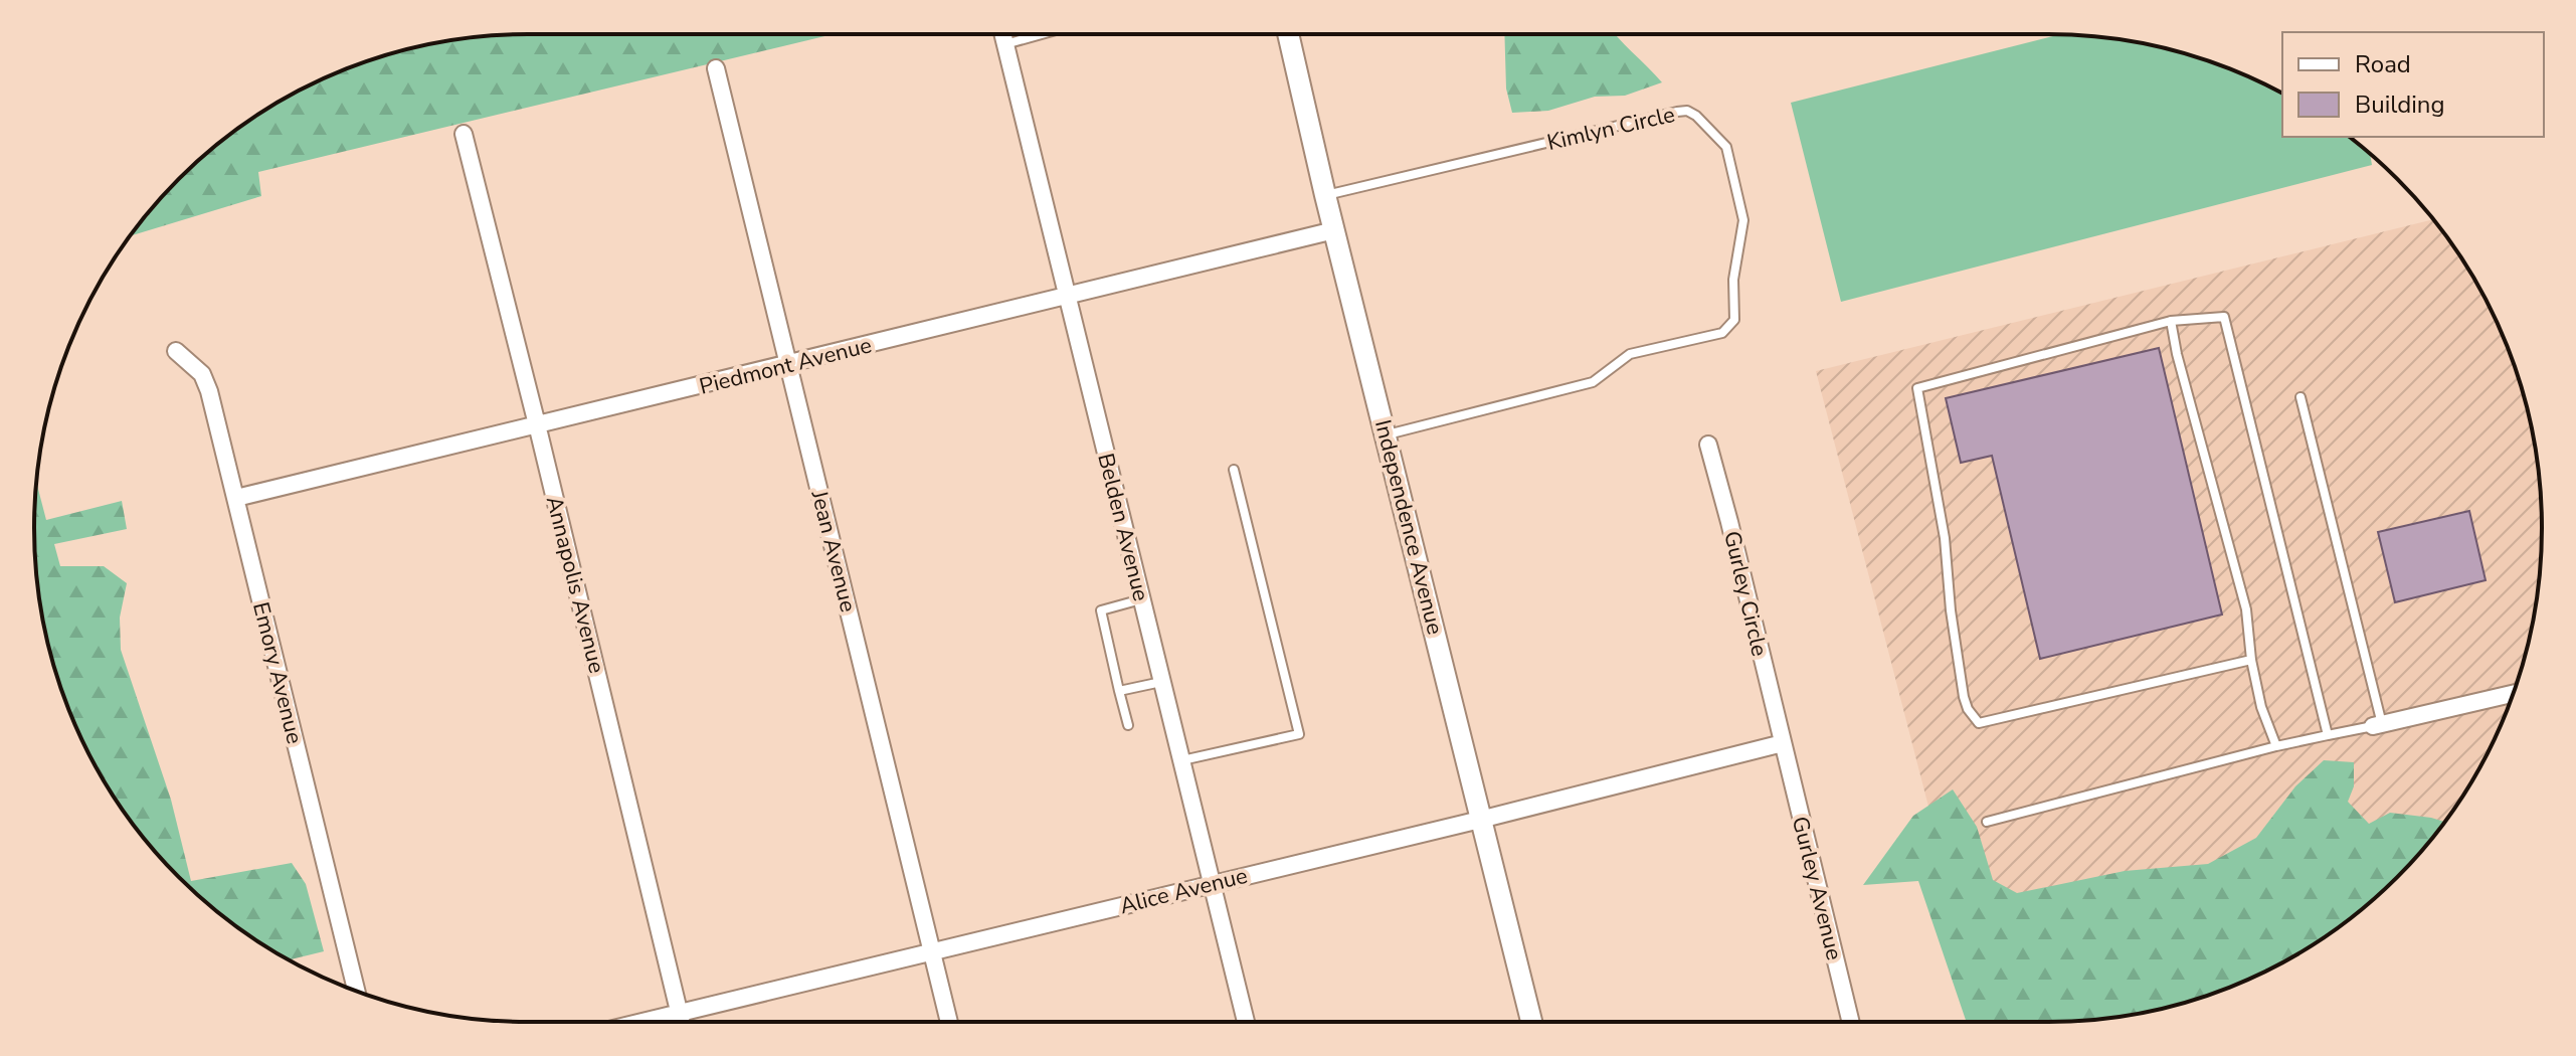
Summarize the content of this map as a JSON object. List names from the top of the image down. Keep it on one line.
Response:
{"streets":{"street":["Piedmont Avenue","Belden Avenue","Independence Avenue","Jean Avenue","Annapolis Avenue","Gurley Circle","Emory Avenue","Gurley Avenue","Alice Avenue"],"lane":["Kimlyn Circle"]},"crossings":[["Kimlyn Circle","Independence Avenue"],["Piedmont Avenue","Belden Avenue"],["Piedmont Avenue","Independence Avenue"],["Piedmont Avenue","Jean Avenue"],["Piedmont Avenue","Annapolis Avenue"],["Piedmont Avenue","Emory Avenue"],["Belden Avenue","Alice Avenue"],["Independence Avenue","Alice Avenue"],["Jean Avenue","Alice Avenue"],["Annapolis Avenue","Alice Avenue"],["Gurley Circle","Gurley Avenue"],["Gurley Circle","Alice Avenue"],["Gurley Avenue","Alice Avenue"]],"legend":["Road","Building"]}
